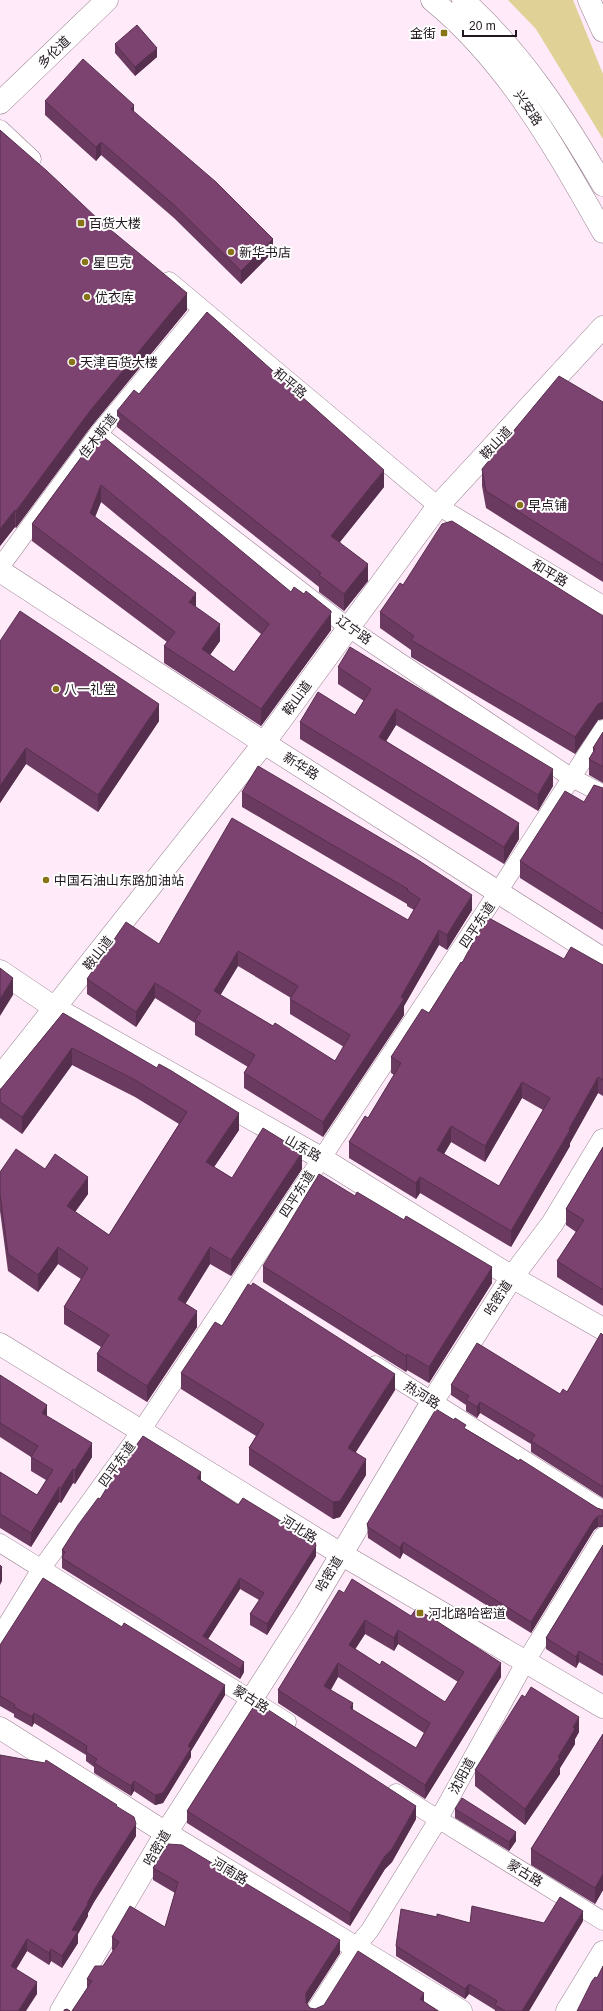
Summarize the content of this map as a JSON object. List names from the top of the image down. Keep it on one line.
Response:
{"streets":{"street":["多伦道","兴安路","和平路","佳木斯道","鞍山道","辽宁路","新华路","四平东道","山东路","哈密道","热河路","河北路","蒙古路","沈阳道","河南路"]},"crossings":[["和平路","佳木斯道"],["和平路","鞍山道"],["佳木斯道","辽宁路"],["鞍山道","辽宁路"],["鞍山道","新华路"],["鞍山道","山东路"],["辽宁路","四平东道"],["新华路","四平东道"],["四平东道","山东路"],["四平东道","河北路"],["四平东道","蒙古路"],["山东路","哈密道"],["哈密道","热河路"],["哈密道","河北路"],["哈密道","蒙古路"],["哈密道","河南路"],["河北路","沈阳道"],["蒙古路","沈阳道"],["沈阳道","河南路"]],"places":{"transit":["金街","百货大楼","河北路哈密道"],"other":["新华书店","星巴克","优衣库","天津百货大楼","早点铺","八一礼堂","中国石油山东路加油站"]},"scale_bar":"20 m"}
